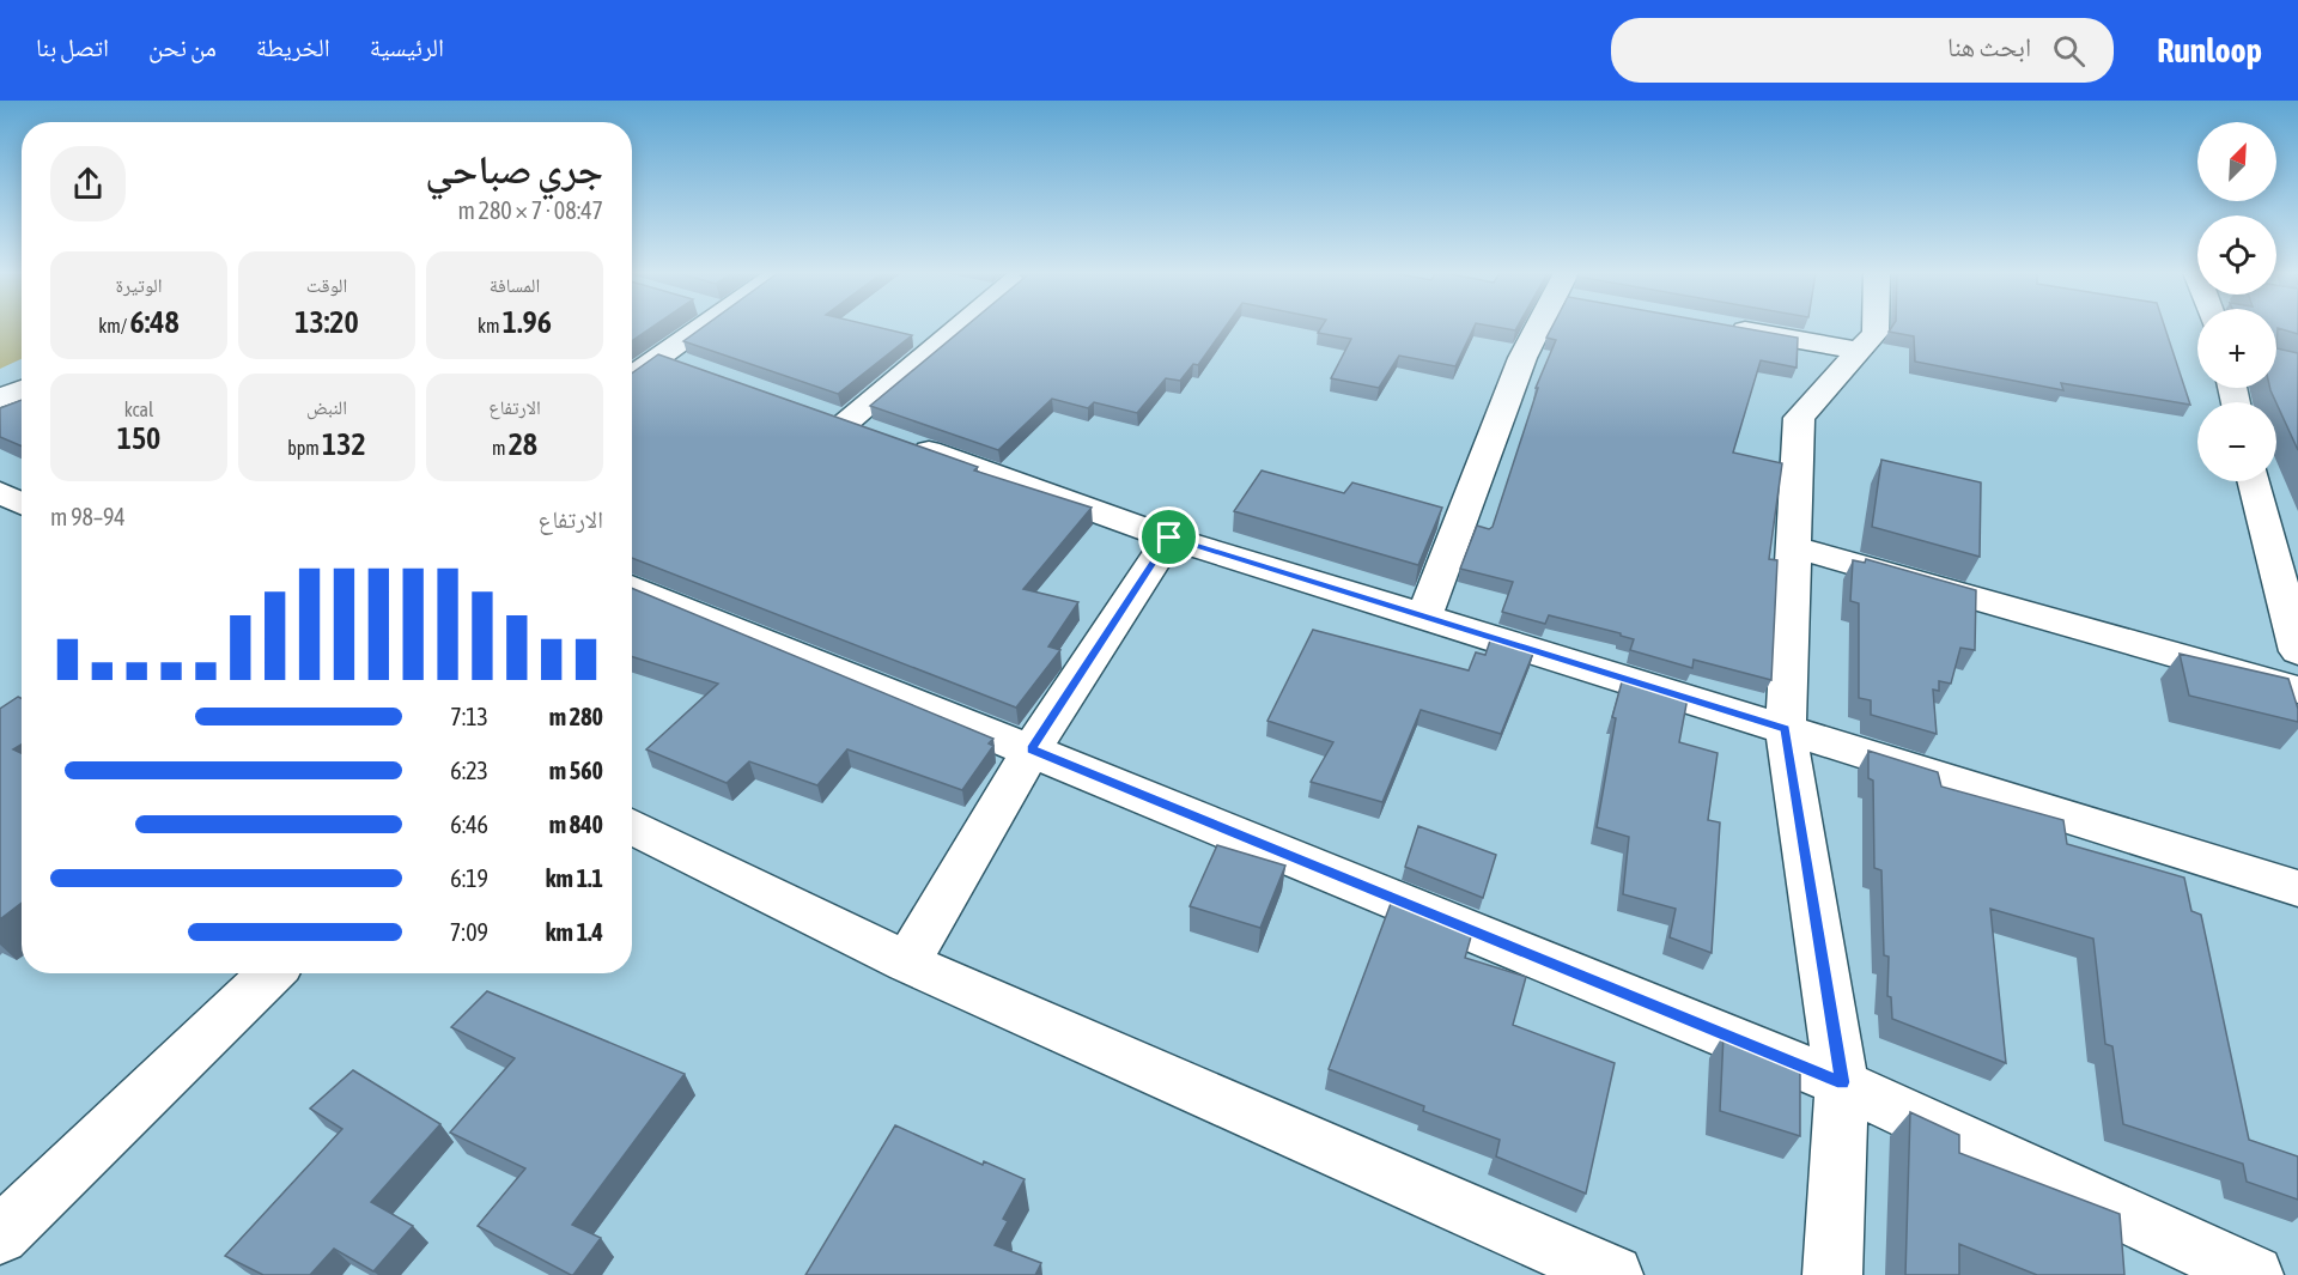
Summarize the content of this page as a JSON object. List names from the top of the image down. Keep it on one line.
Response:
{"north":"top right","page":{"header":"Runloop","search":"ابحث هنا","nav":["الرئيسية","الخريطة","من نحن","اتصل بنا"],"map_buttons":["+","−"],"heading":["جري صباحي","08:47 · 7 × 280 m"],"stats":[["المسافة","1.96 km"],["الوقت","13:20"],["الوتيرة","6:48 /km"],["الارتفاع","28 m"],["النبض","132 bpm"],["kcal","150"]],"chart":["الارتفاع","94–98 m"],"list":[{"name":"280 m","note":"7:13"},{"name":"560 m","note":"6:23"},{"name":"840 m","note":"6:46"},{"name":"1.1 km","note":"6:19"},{"name":"1.4 km","note":"7:09"}]}}
